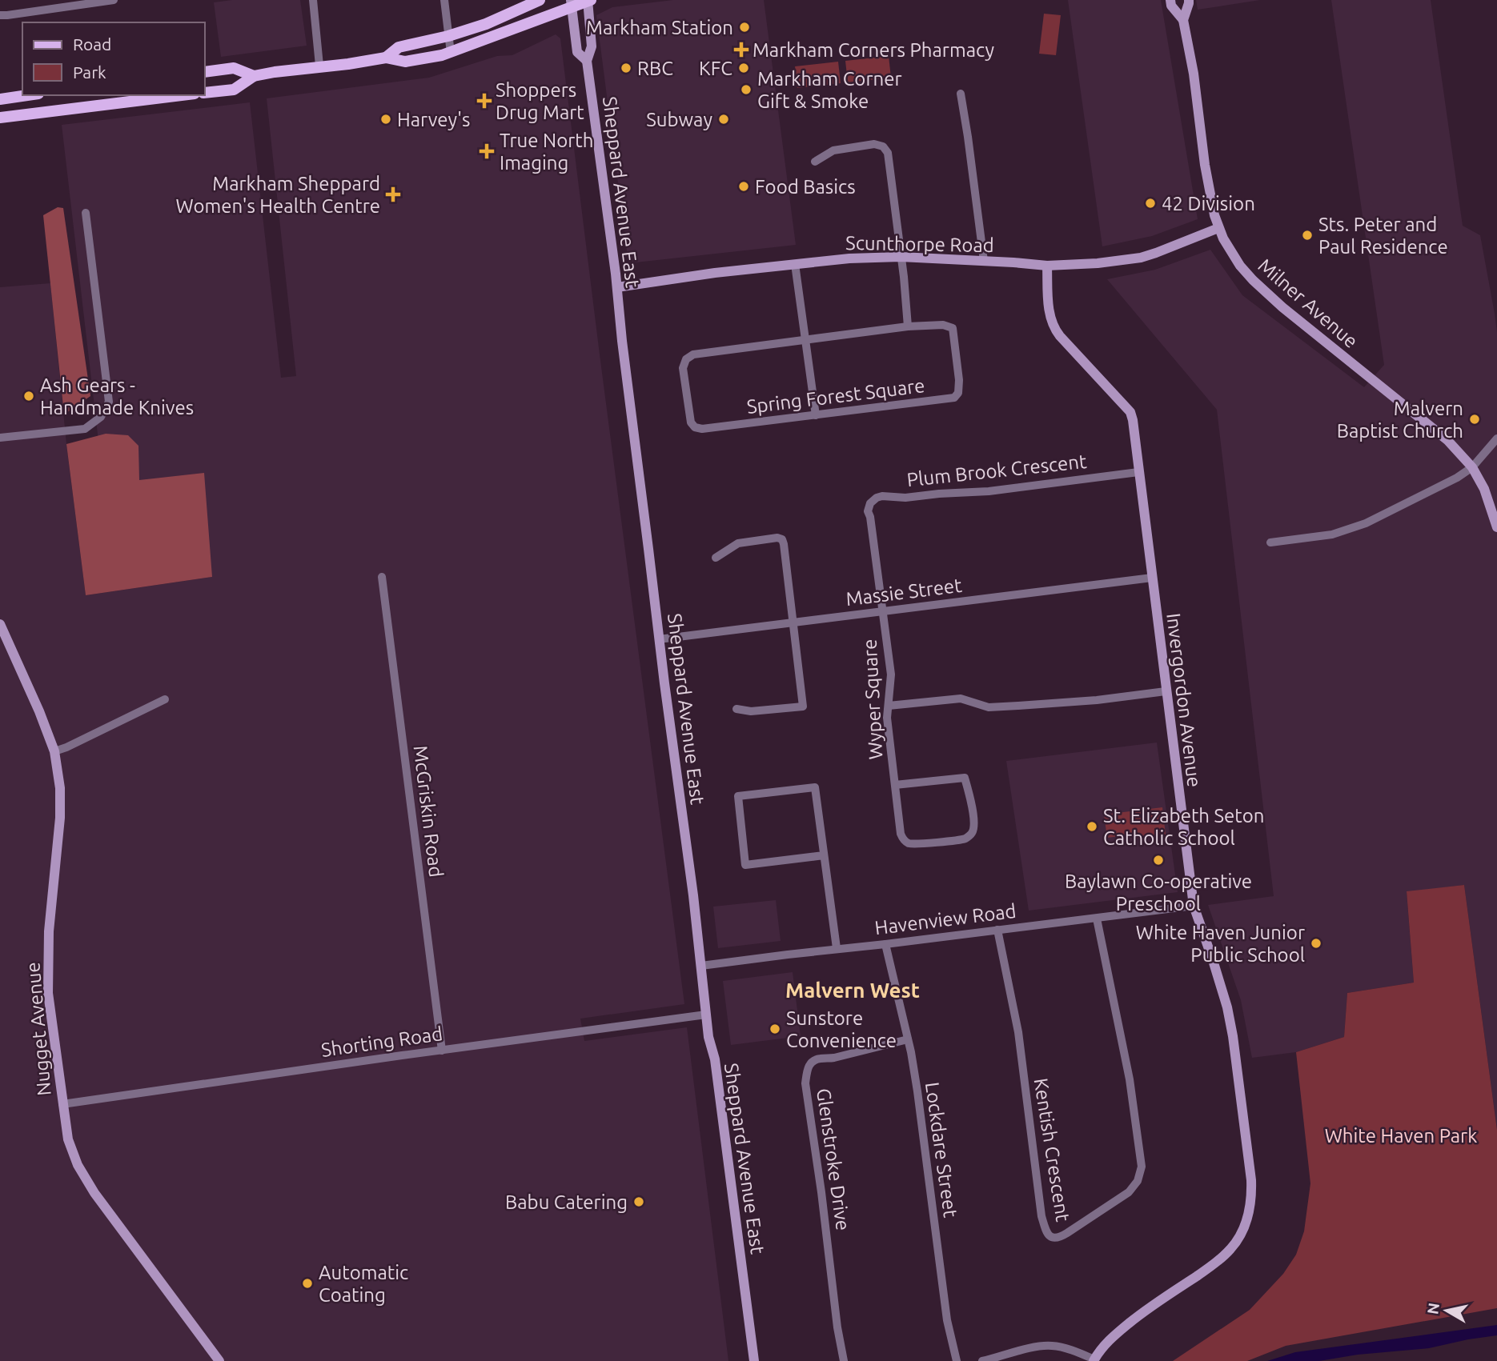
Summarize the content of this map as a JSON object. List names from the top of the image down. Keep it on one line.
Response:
{"streets":{"street":["Sheppard Avenue East","Scunthorpe Road","Milner Avenue","Spring Forest Square","Plum Brook Crescent","Massie Street","Wyper Square","Invergordon Avenue","McGriskin Road","Havenview Road","Nugget Avenue","Shorting Road","Lockdare Street","Kentish Crescent","Glenstroke Drive"]},"crossings":[["Sheppard Avenue East","Scunthorpe Road"],["Sheppard Avenue East","Massie Street"],["Sheppard Avenue East","Havenview Road"],["Sheppard Avenue East","Shorting Road"],["Scunthorpe Road","Milner Avenue"],["Scunthorpe Road","Invergordon Avenue"],["Plum Brook Crescent","Massie Street"],["Plum Brook Crescent","Wyper Square"],["Plum Brook Crescent","Invergordon Avenue"],["Massie Street","Wyper Square"],["Massie Street","Invergordon Avenue"],["Invergordon Avenue","Havenview Road"],["McGriskin Road","Shorting Road"],["Havenview Road","Lockdare Street"],["Havenview Road","Kentish Crescent"],["Nugget Avenue","Shorting Road"],["Lockdare Street","Glenstroke Drive"]],"districts":["Malvern West"],"parks":["White Haven Park"],"places":{"other":["Markham Station","RBC","KFC","Markham Corner Gift & Smoke","Harvey's","Subway","Food Basics","42 Division","Sts. Peter and Paul Residence","Ash Gears - Handmade Knives","Malvern Baptist Church","St. Elizabeth Seton Catholic School","Baylawn Co-operative Preschool","White Haven Junior Public School","Sunstore Convenience","Babu Catering","Automatic Coating"],"health":["Markham Corners Pharmacy","Shoppers Drug Mart","True North Imaging","Markham Sheppard Women's Health Centre"]},"legend":["Road","Park"],"north":"left"}
